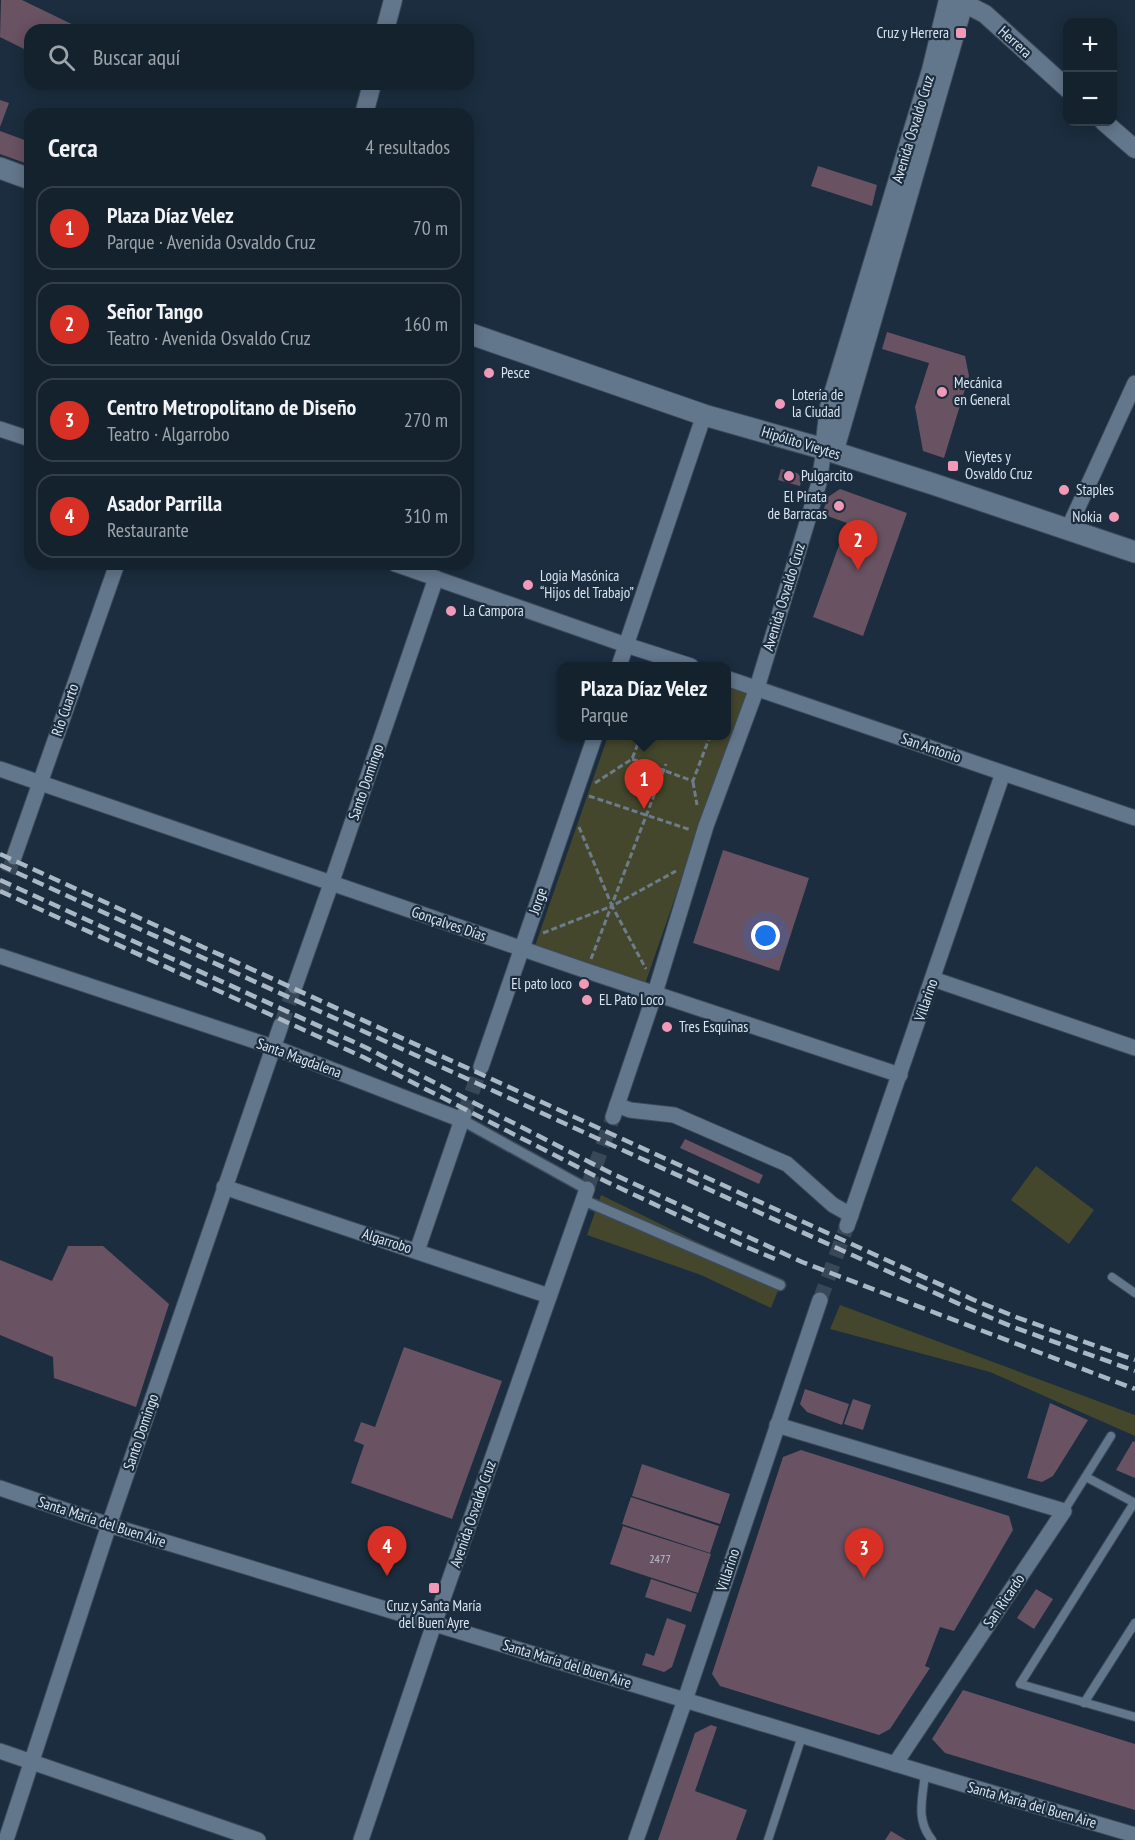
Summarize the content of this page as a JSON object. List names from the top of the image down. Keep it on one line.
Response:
{"streets":{"main road":["Hipólito Vieytes"],"street":["Herrera","Avenida Osvaldo Cruz","Río Cuarto","San Antonio","Santo Domingo","Jorge","Gonçalves Días","Villarino","Santa Magdalena","Algarrobo","Santa María del Buen Aire","San Ricardo"]},"crossings":[["Herrera","Avenida Osvaldo Cruz"],["Avenida Osvaldo Cruz","Hipólito Vieytes"],["Avenida Osvaldo Cruz","San Antonio"],["Avenida Osvaldo Cruz","Gonçalves Días"],["Avenida Osvaldo Cruz","Villarino"],["Avenida Osvaldo Cruz","Santa Magdalena"],["Avenida Osvaldo Cruz","Algarrobo"],["Avenida Osvaldo Cruz","Santa María del Buen Aire"],["Río Cuarto","Gonçalves Días"],["San Antonio","Villarino"],["Santo Domingo","Gonçalves Días"],["Santo Domingo","Santa Magdalena"],["Santo Domingo","Algarrobo"],["Santo Domingo","Santa María del Buen Aire"],["Jorge","Gonçalves Días"],["Gonçalves Días","Villarino"],["Villarino","Santa María del Buen Aire"],["Santa María del Buen Aire","San Ricardo"]],"places":{"transit":["Cruz y Herrera","Vieytes y Osvaldo Cruz","Cruz y Santa María del Buen Ayre"],"other":["Pesce","Mecánica en General","Lotería de la Ciudad","Pulgarcito","Staples","El Pirata de Barracas","Nokia","Logia Masónica “Hijos del Trabajo”","La Campora","El pato loco","EL Pato Loco","Tres Esquinas"]},"house_numbers":["2477"],"page":{"map_buttons":["+","−"],"search":"Buscar aquí","heading":["Cerca","4 resultados"],"list":[{"mark":"1","name":"Plaza Díaz Velez","note":"Parque · Avenida Osvaldo Cruz","value":"70 m"},{"mark":"2","name":"Señor Tango","note":"Teatro · Avenida Osvaldo Cruz","value":"160 m"},{"mark":"3","name":"Centro Metropolitano de Diseño","note":"Teatro · Algarrobo","value":"270 m"},{"mark":"4","name":"Asador Parrilla","note":"Restaurante","value":"310 m"}],"pins":["2","1","4","3"],"popup":["Plaza Díaz Velez","Parque"]}}
